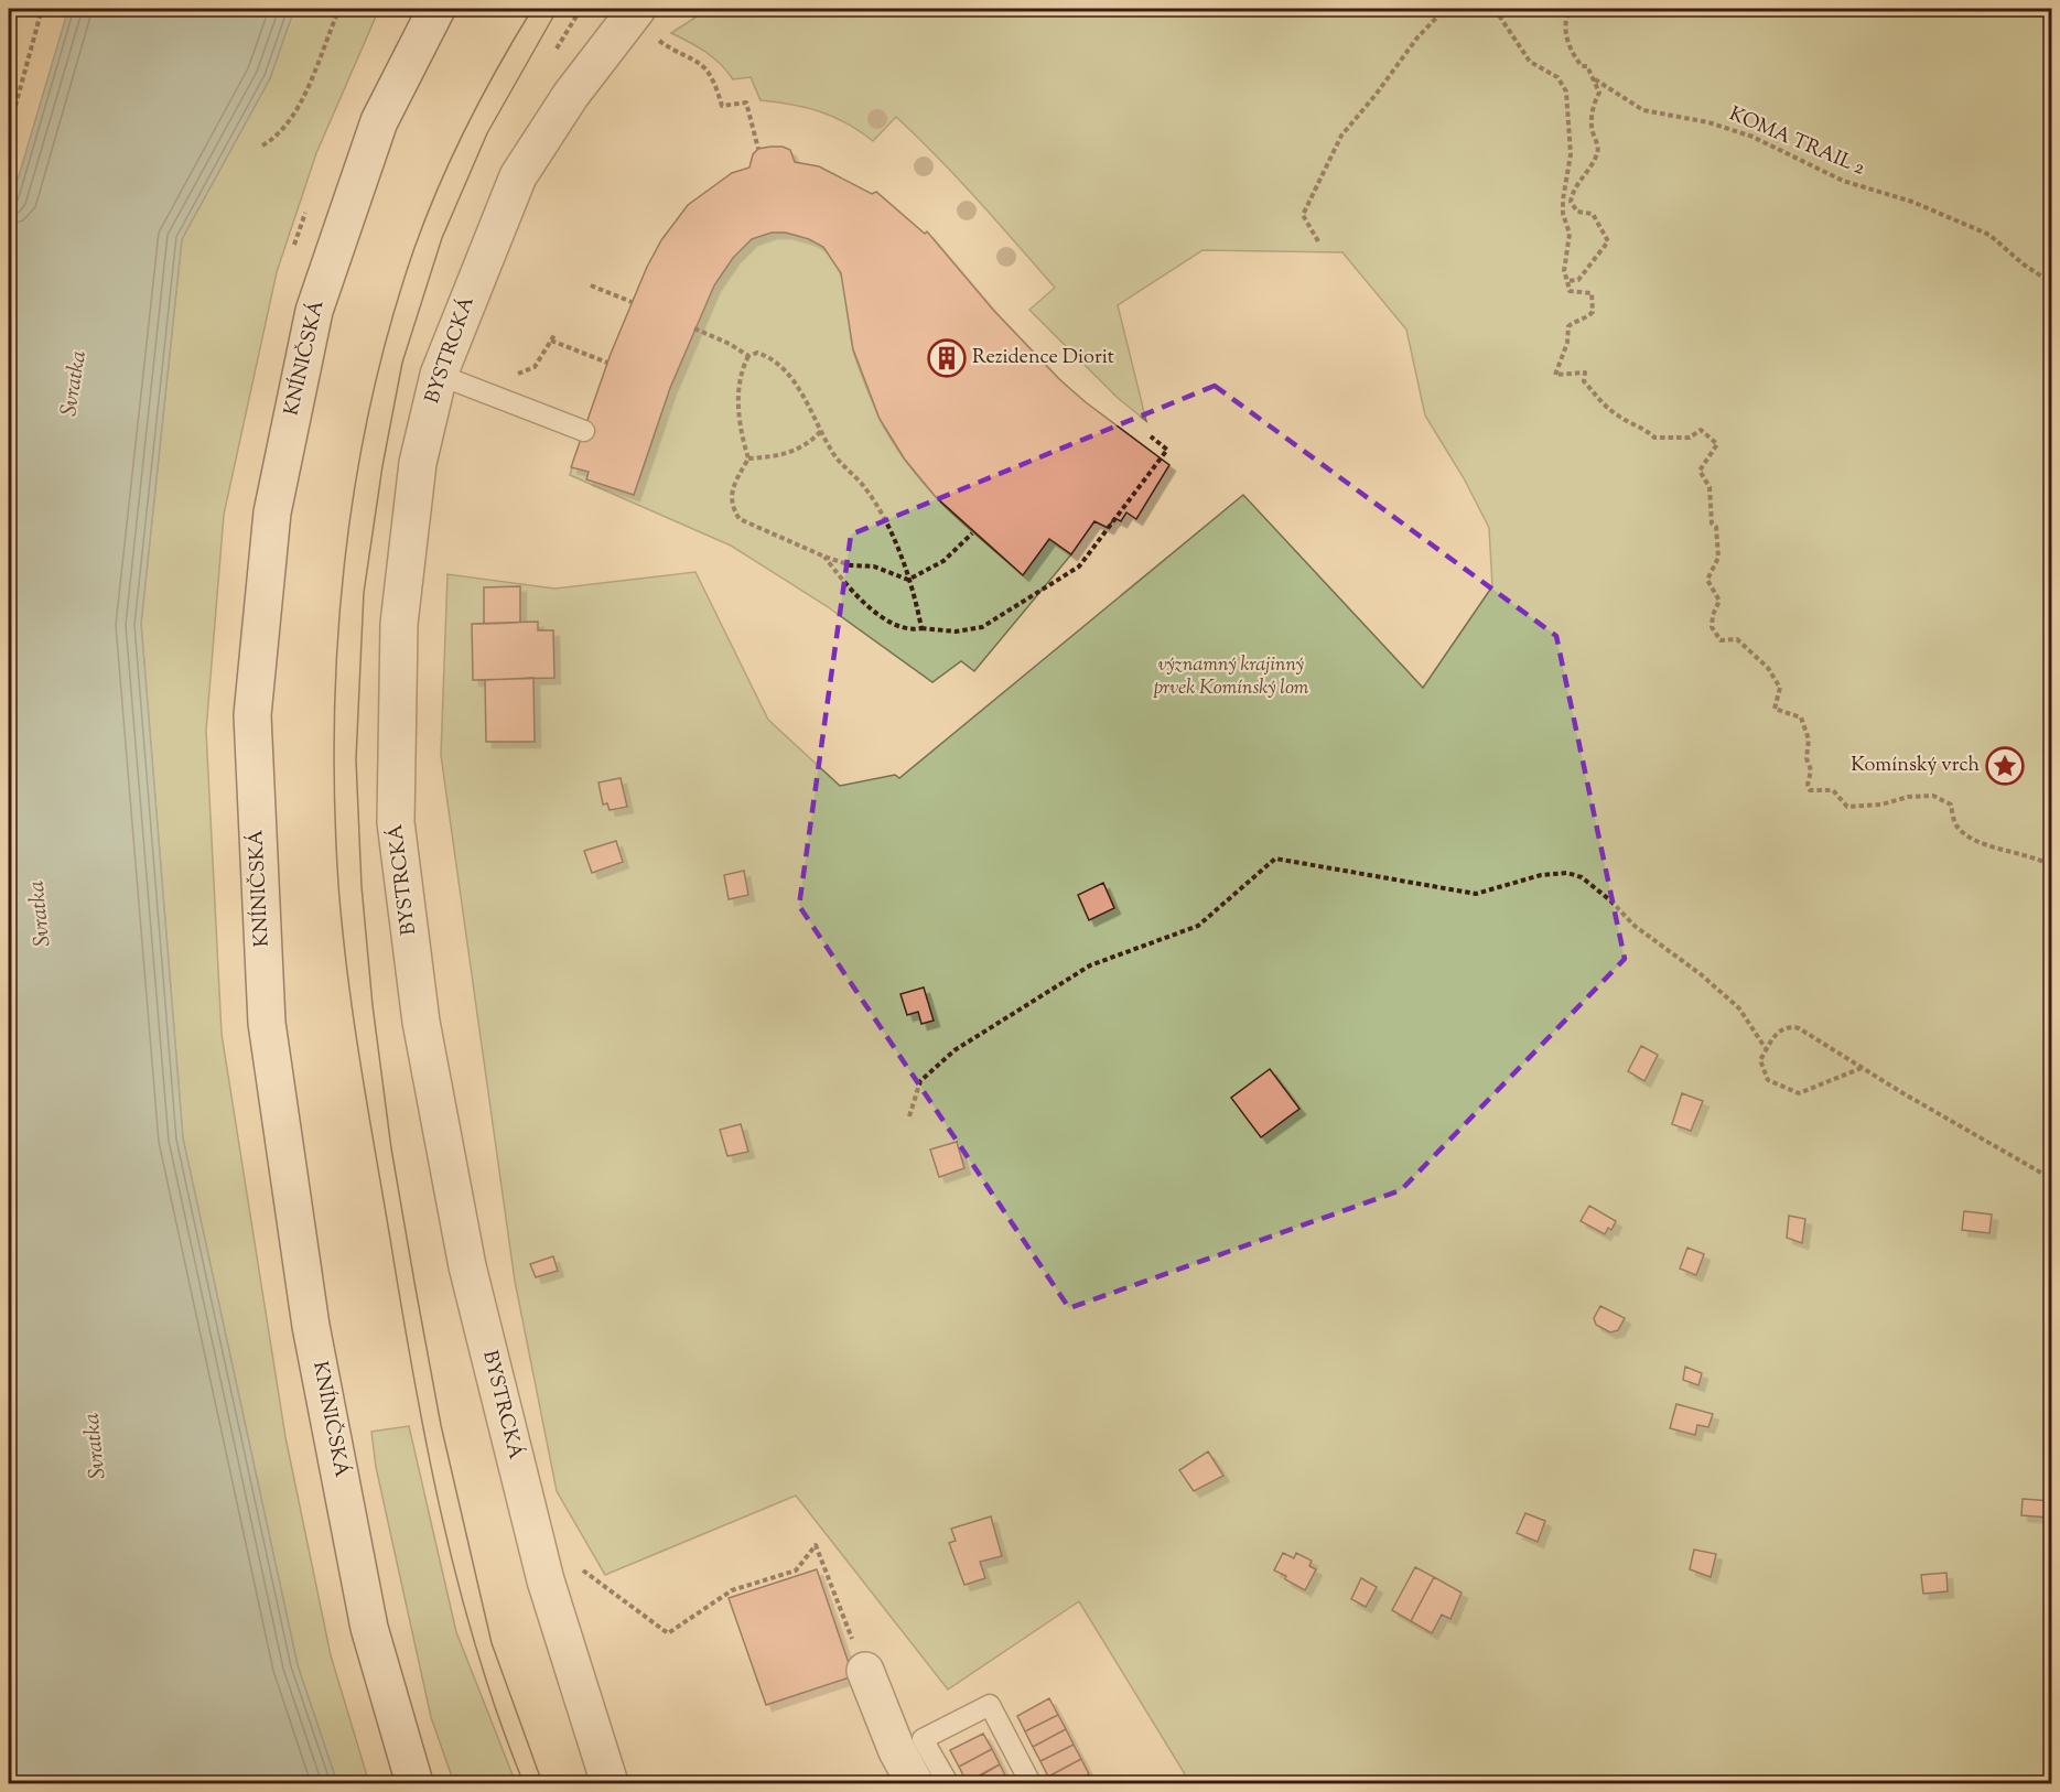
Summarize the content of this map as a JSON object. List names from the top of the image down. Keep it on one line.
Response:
{"streets":{"street":["BYSTRCKÁ","KNÍNIČSKÁ"],"path":["KOMA TRAIL 2"]},"water":["Svratka"],"parks":["významný krajinný prvek Komínský lom"],"places":{"building":["Rezidence Diorit"],"place":["Komínský vrch"]}}
